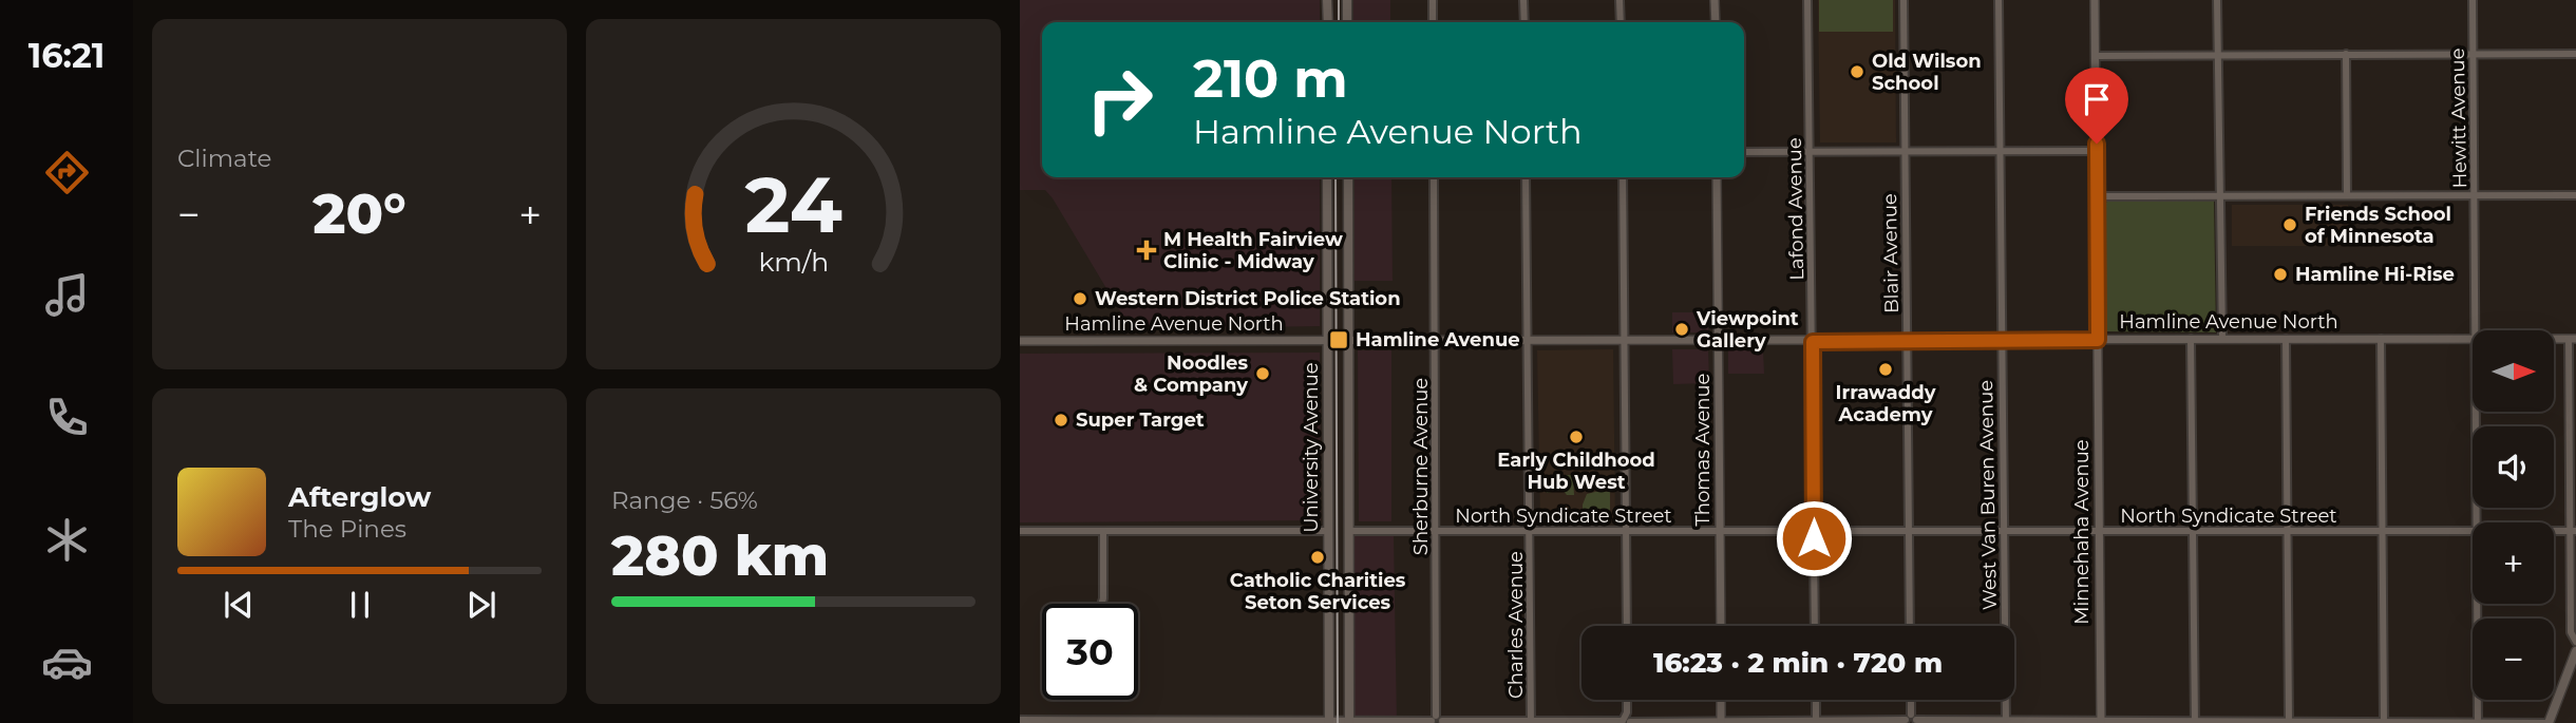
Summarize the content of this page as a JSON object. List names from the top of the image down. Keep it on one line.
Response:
{"streets":{"main road":["University Avenue"],"street":["Hewitt Avenue","Lafond Avenue","Blair Avenue","Hamline Avenue North","Thomas Avenue","Sherburne Avenue","West Van Buren Avenue","North Syndicate Street","Minnehaha Avenue","Charles Avenue"]},"crossings":[["Lafond Avenue","Hamline Avenue North"],["Lafond Avenue","North Syndicate Street"],["Blair Avenue","Hamline Avenue North"],["Blair Avenue","North Syndicate Street"],["Hamline Avenue North","University Avenue"],["Hamline Avenue North","Thomas Avenue"],["Hamline Avenue North","Sherburne Avenue"],["Hamline Avenue North","West Van Buren Avenue"],["Hamline Avenue North","Minnehaha Avenue"],["Hamline Avenue North","Charles Avenue"],["University Avenue","North Syndicate Street"],["Thomas Avenue","North Syndicate Street"],["Sherburne Avenue","North Syndicate Street"],["West Van Buren Avenue","North Syndicate Street"],["North Syndicate Street","Minnehaha Avenue"],["North Syndicate Street","Charles Avenue"]],"places":{"other":["Old Wilson School","Friends School of Minnesota","Hamline Hi-Rise","Western District Police Station","Viewpoint Gallery","Irrawaddy Academy","Noodles & Company","Super Target","Early Childhood Hub West","Catholic Charities Seton Services"],"health":["M Health Fairview Clinic - Midway"],"transit":["Hamline Avenue"]},"north":"right","page":{"tabs":"16:21","tile":["Climate",["Range · 56%","280 km"]],"turn":["210 m","Hamline Avenue North"],"heat":["−","20°","+"],"map_buttons":["+","−"],"song":["Afterglow","The Pines"],"limit":"30","trip":"16:23 · 2 min · 720 m","gauge":["24","km/h"]}}
